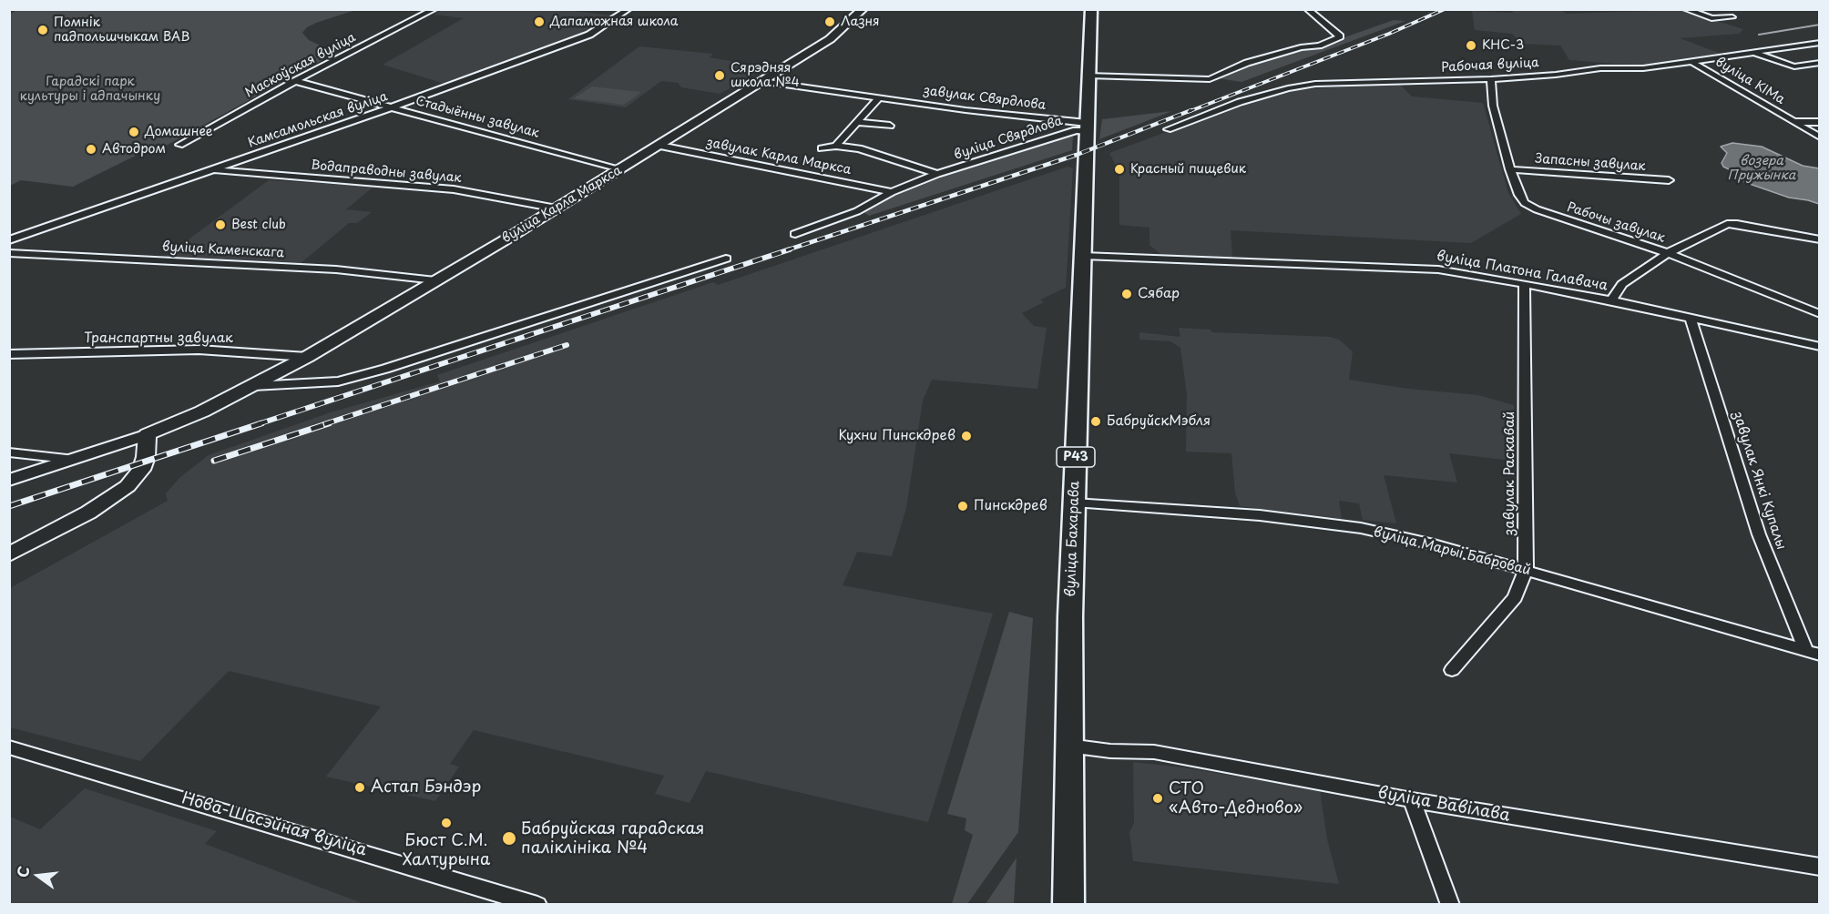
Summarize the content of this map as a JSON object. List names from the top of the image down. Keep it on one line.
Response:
{"streets":{"main road":["вуліца Карла Маркса","Р43","вуліца Бахарава"],"street":["Маскоўская вуліца","Рабочая вуліца","вуліца КІМа","завулак Свярдлова","Стадыённы завулак","Камсамольская вуліца","вуліца Свярдлова","завулак Карла Маркса","Запасны завулак","Водаправодны завулак","Рабочы завулак","вуліца Каменскага","вуліца Платона Галавача","Транспартны завулак","завулак Раскавай","завулак Янкі Купалы","вуліца Марыі Бабровай","вуліца Вавілава","Нова-Шасэйная вуліца"]},"crossings":[["Маскоўская вуліца","Стадыённы завулак"],["Рабочая вуліца","вуліца КІМа"],["Рабочая вуліца","Рабочы завулак"],["завулак Свярдлова","вуліца Свярдлова"],["завулак Свярдлова","вуліца Карла Маркса"],["завулак Свярдлова","вуліца Бахарава"],["Стадыённы завулак","Камсамольская вуліца"],["Стадыённы завулак","вуліца Карла Маркса"],["Камсамольская вуліца","Водаправодны завулак"],["вуліца Свярдлова","завулак Карла Маркса"],["вуліца Свярдлова","вуліца Бахарава"],["завулак Карла Маркса","вуліца Карла Маркса"],["Запасны завулак","Рабочы завулак"],["Водаправодны завулак","вуліца Карла Маркса"],["вуліца Карла Маркса","вуліца Каменскага"],["вуліца Карла Маркса","Транспартны завулак"],["вуліца Платона Галавача","завулак Раскавай"],["вуліца Платона Галавача","завулак Янкі Купалы"],["вуліца Платона Галавача","вуліца Бахарава"],["завулак Раскавай","вуліца Марыі Бабровай"],["завулак Янкі Купалы","вуліца Марыі Бабровай"],["вуліца Бахарава","вуліца Марыі Бабровай"],["вуліца Бахарава","вуліца Вавілава"]],"water":["возера Пружынка"],"parks":["Гарадскі парк культуры і адпачынку"],"places":["Дапаможная школа","Лазня","Помнік падпольшчыкам ВАВ","КНС-3","Сярэдняя школа №4","Домашнее","Автодром","Красный пищевик","Best club","Сябар","БабруйскМэбля","Кухни Пинскдрев","Пинскдрев","Астап Бэндэр","СТО «Авто-Дедново»","Бюст С.М. Халтурына","Бабруйская гарадская паліклініка №4"],"north":"left"}
